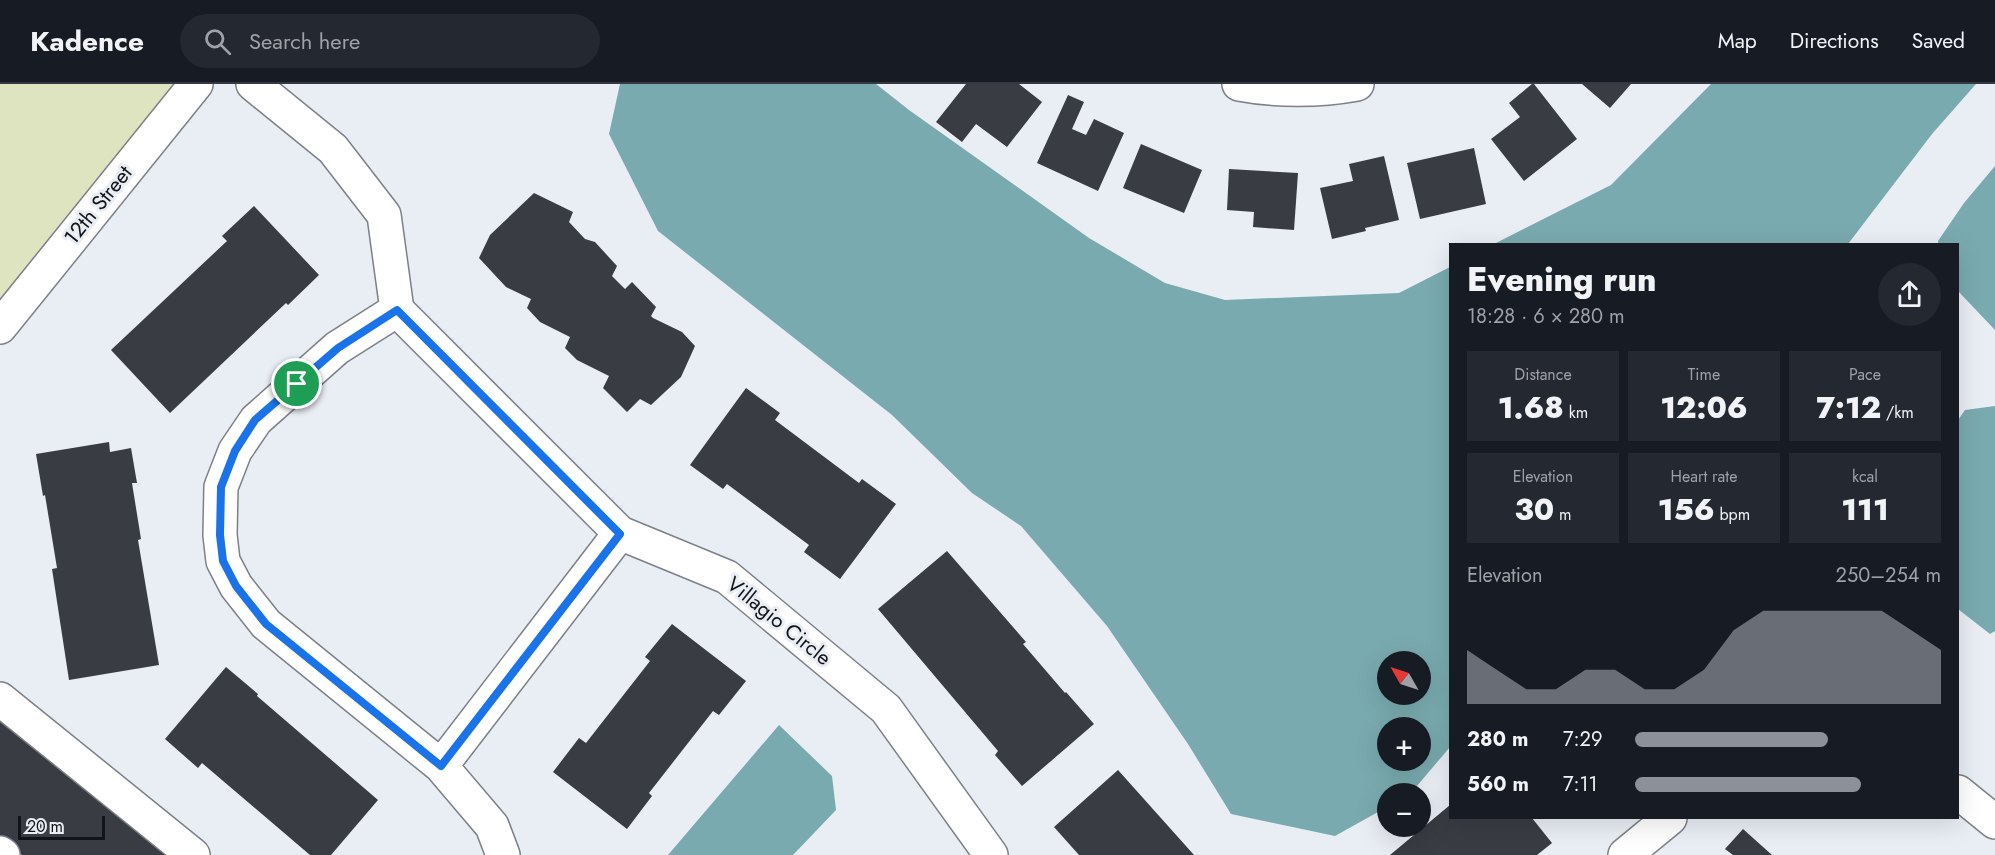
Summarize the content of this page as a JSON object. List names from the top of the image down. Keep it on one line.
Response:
{"streets":{"street":["12th Street","Villagio Circle"]},"scale_bar":"20 m","north":"top left","page":{"header":"Kadence","search":"Search here","nav":["Map","Directions","Saved"],"heading":["Evening run","18:28 · 6 × 280 m"],"stats":[["Distance","1.68 km"],["Time","12:06"],["Pace","7:12 /km"],["Elevation","30 m"],["Heart rate","156 bpm"],["kcal","111"]],"chart":["Elevation","250–254 m"],"map_buttons":["+","−"],"list":[{"name":"280 m","note":"7:29"},{"name":"560 m","note":"7:11"}],"scale":"20 m"}}
